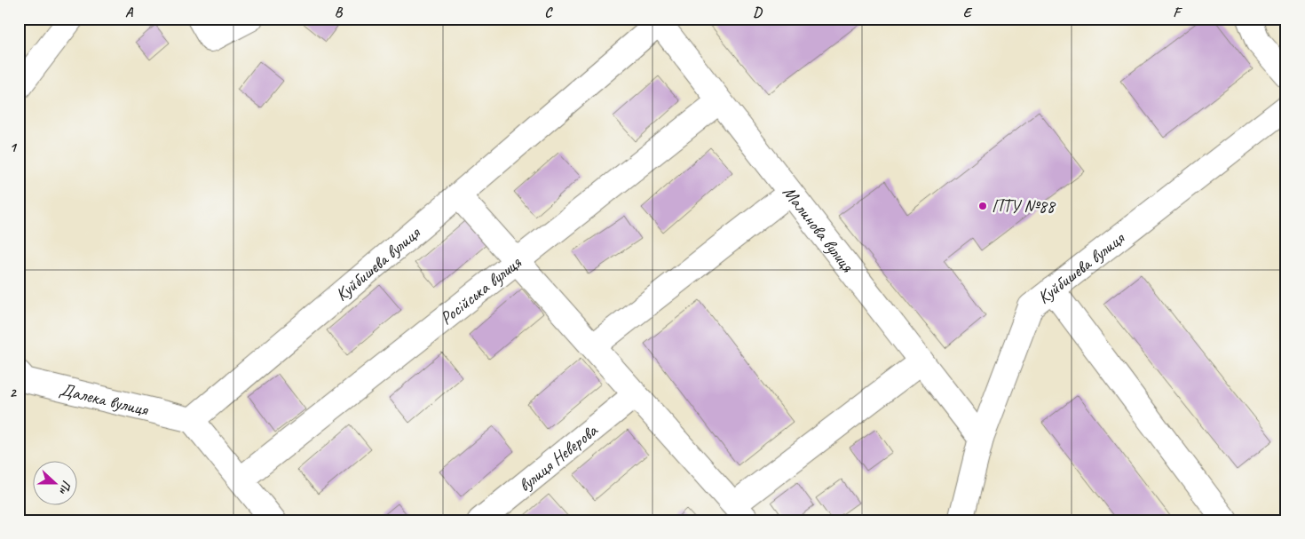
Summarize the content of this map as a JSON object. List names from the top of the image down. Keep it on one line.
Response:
{"streets":{"street":["Малинова вулиця","Куйбишева вулиця","Російська вулиця","Далека вулиця","вулиця Неверова"]},"crossings":[["Малинова вулиця","Куйбишева вулиця"],["Малинова вулиця","Російська вулиця"],["Куйбишева вулиця","Далека вулиця"]],"places":["ПТУ №88"],"north":"right","grid":{"columns":["A","B","C","D","E","F"],"rows":["1","2"]}}
